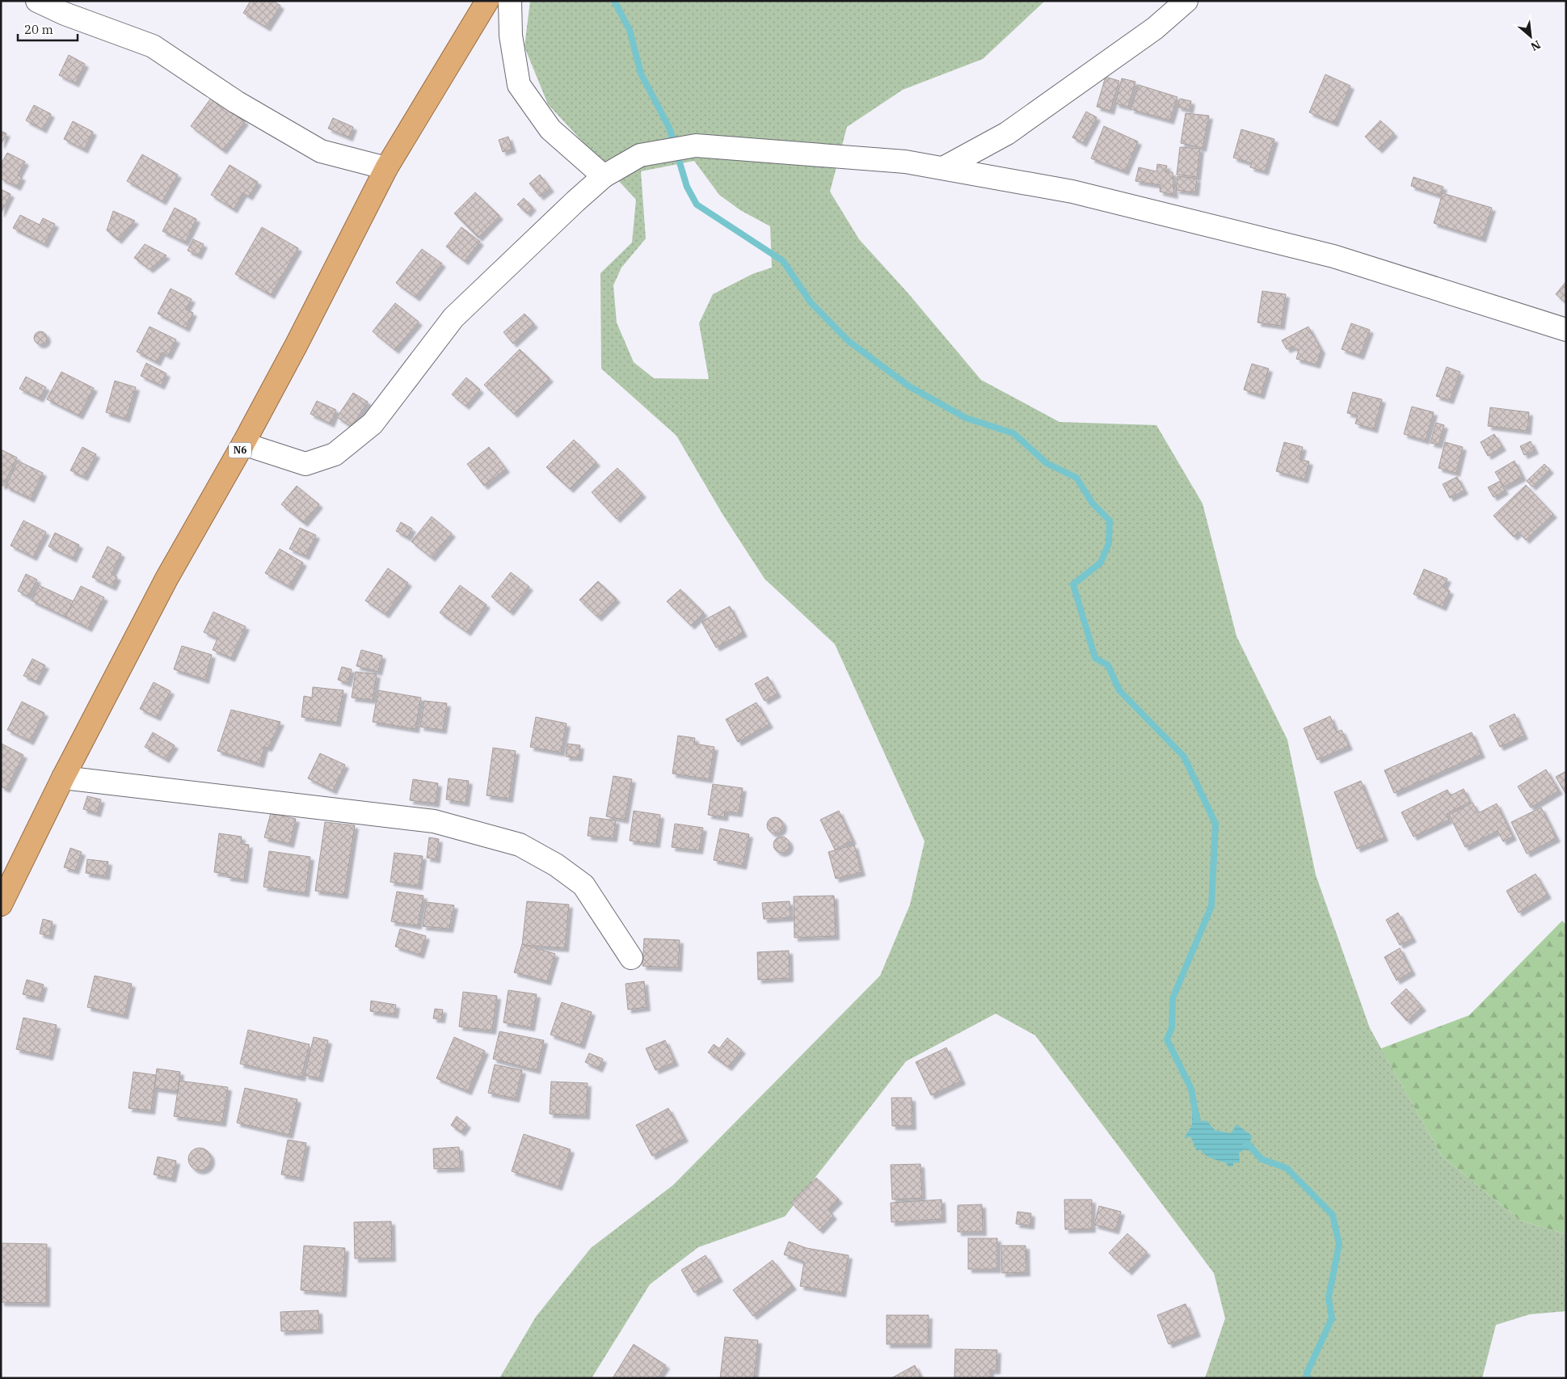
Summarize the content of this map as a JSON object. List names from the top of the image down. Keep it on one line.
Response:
{"streets":{"highway":["N6"]},"scale_bar":"20 m","north":"bottom right"}
